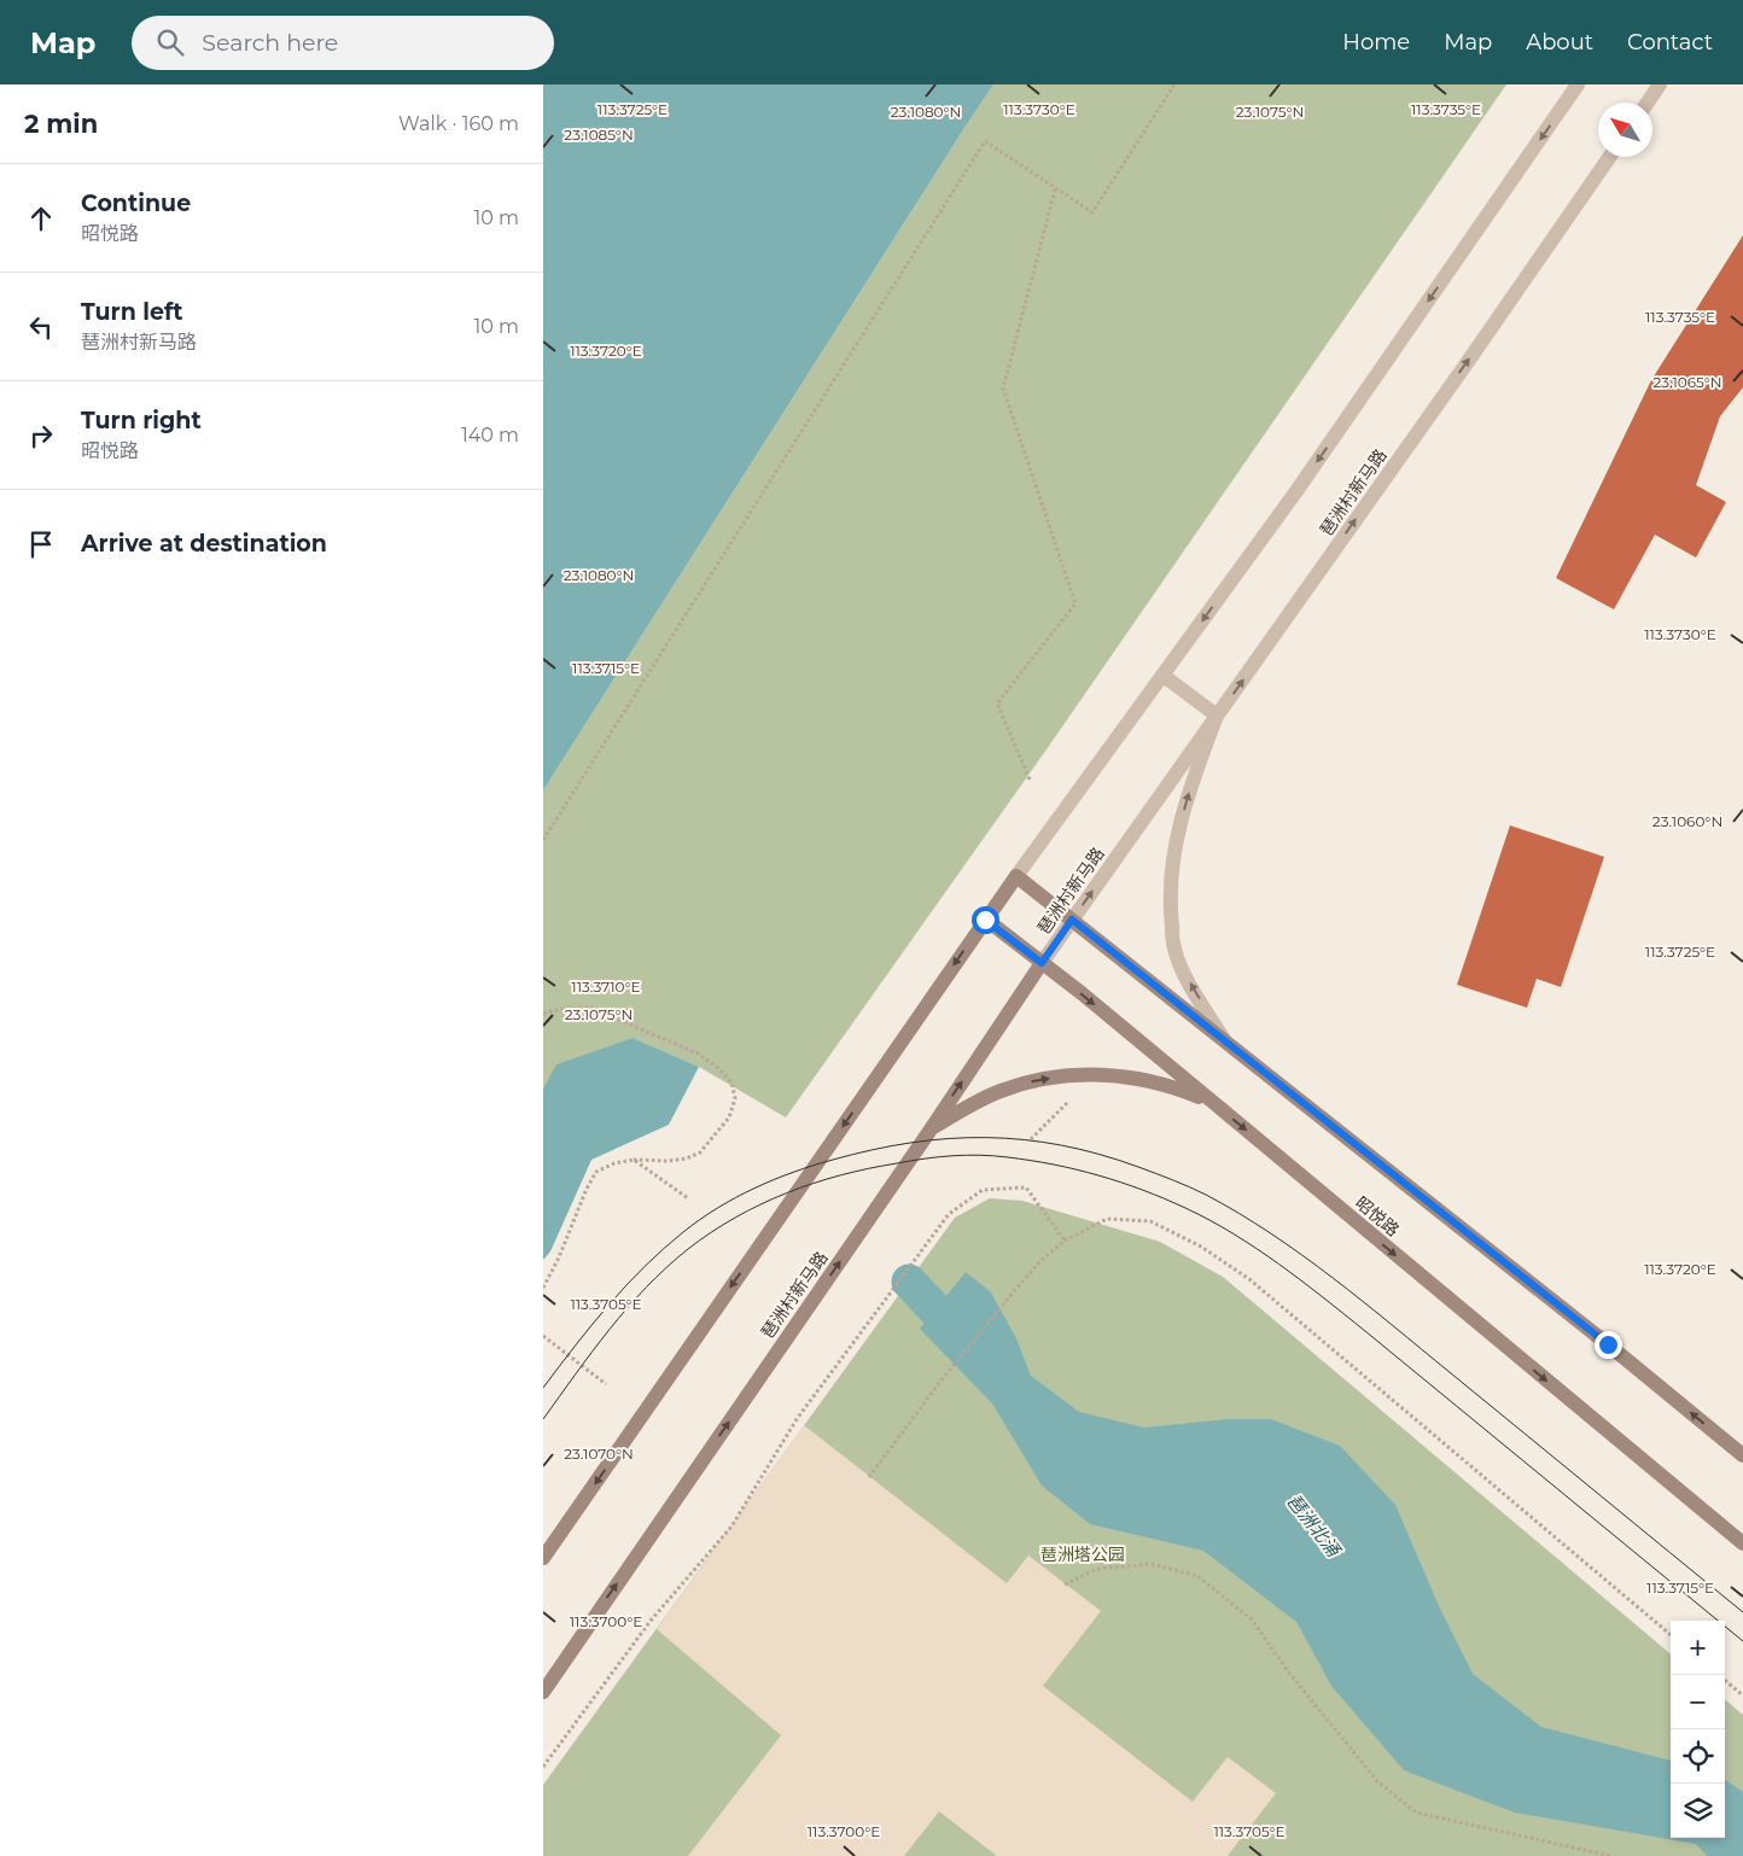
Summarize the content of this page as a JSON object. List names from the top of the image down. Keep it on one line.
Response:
{"streets":{"main road":["琶洲村新马路","昭悦路"]},"crossings":[["琶洲村新马路","昭悦路"]],"water":["琶洲北涌"],"parks":["琶洲塔公园"],"north":"top left","page":{"header":"Map","search":"Search here","nav":["Home","Map","About","Contact"],"heading":["2 min","Walk · 160 m"],"list":[["Continue","昭悦路","10 m"],["Turn left","琶洲村新马路","10 m"],["Turn right","昭悦路","140 m"],"Arrive at destination"],"map_buttons":["+","−"]},"coordinates":["113.3725°E","113.3730°E","113.3735°E","23.1080°N","23.1075°N","23.1085°N","113.3720°E","23.1065°N","113.3715°E","23.1060°N","113.3710°E","113.3705°E","23.1070°N","113.3700°E"]}
